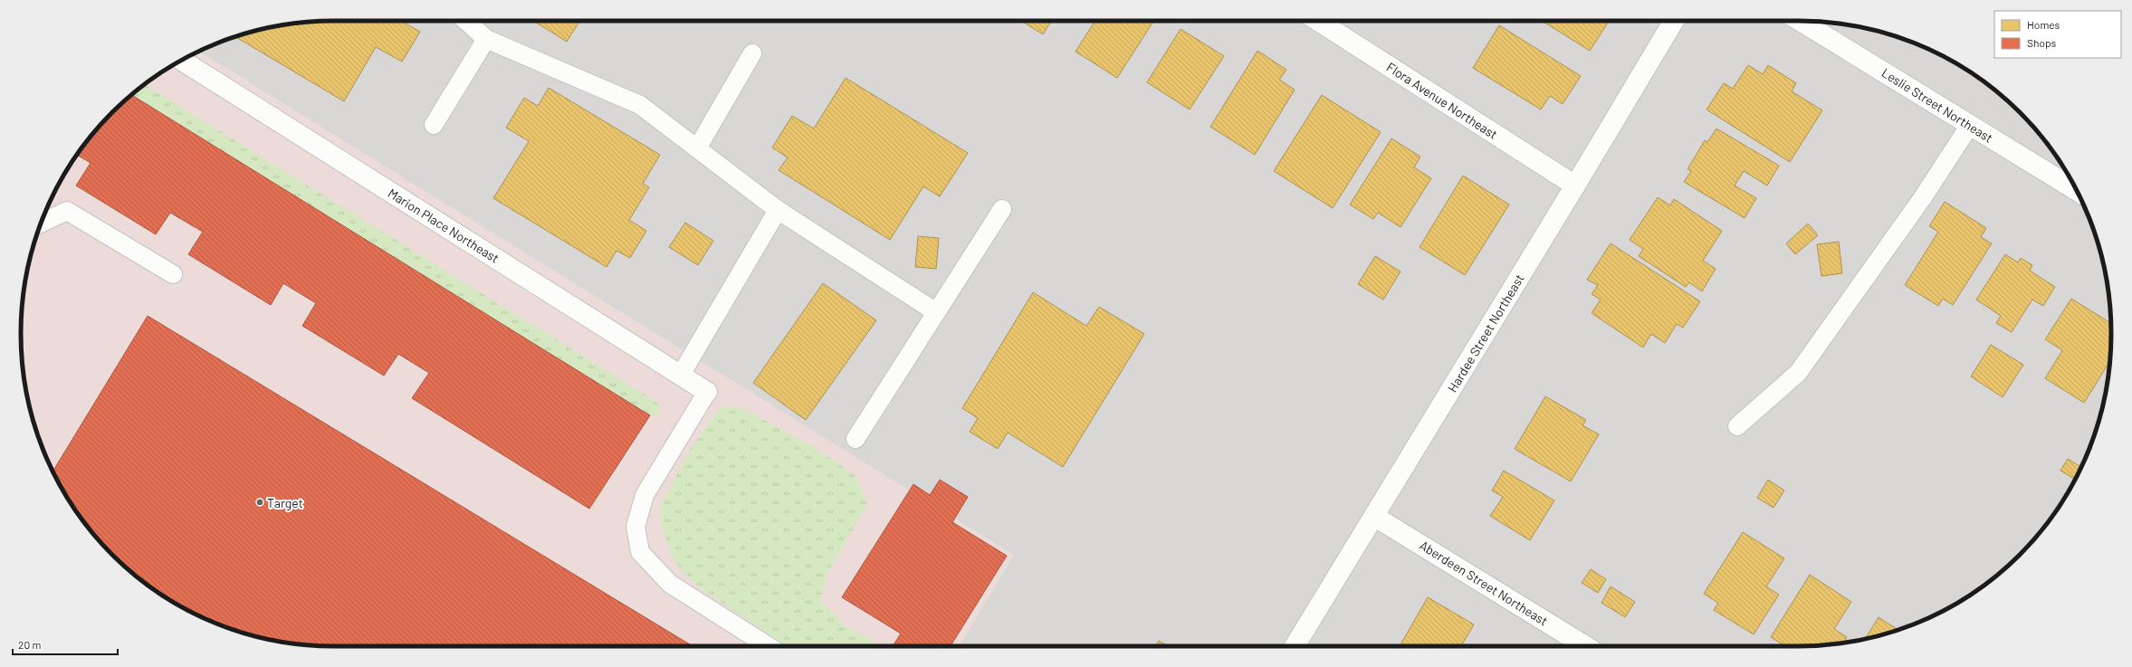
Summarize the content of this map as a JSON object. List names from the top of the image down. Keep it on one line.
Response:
{"streets":{"street":["Flora Avenue Northeast","Leslie Street Northeast","Marion Place Northeast","Hardee Street Northeast","Aberdeen Street Northeast"]},"crossings":[["Flora Avenue Northeast","Hardee Street Northeast"],["Hardee Street Northeast","Aberdeen Street Northeast"]],"places":["Target"],"legend":["Homes","Shops"],"scale_bar":"20 m"}
